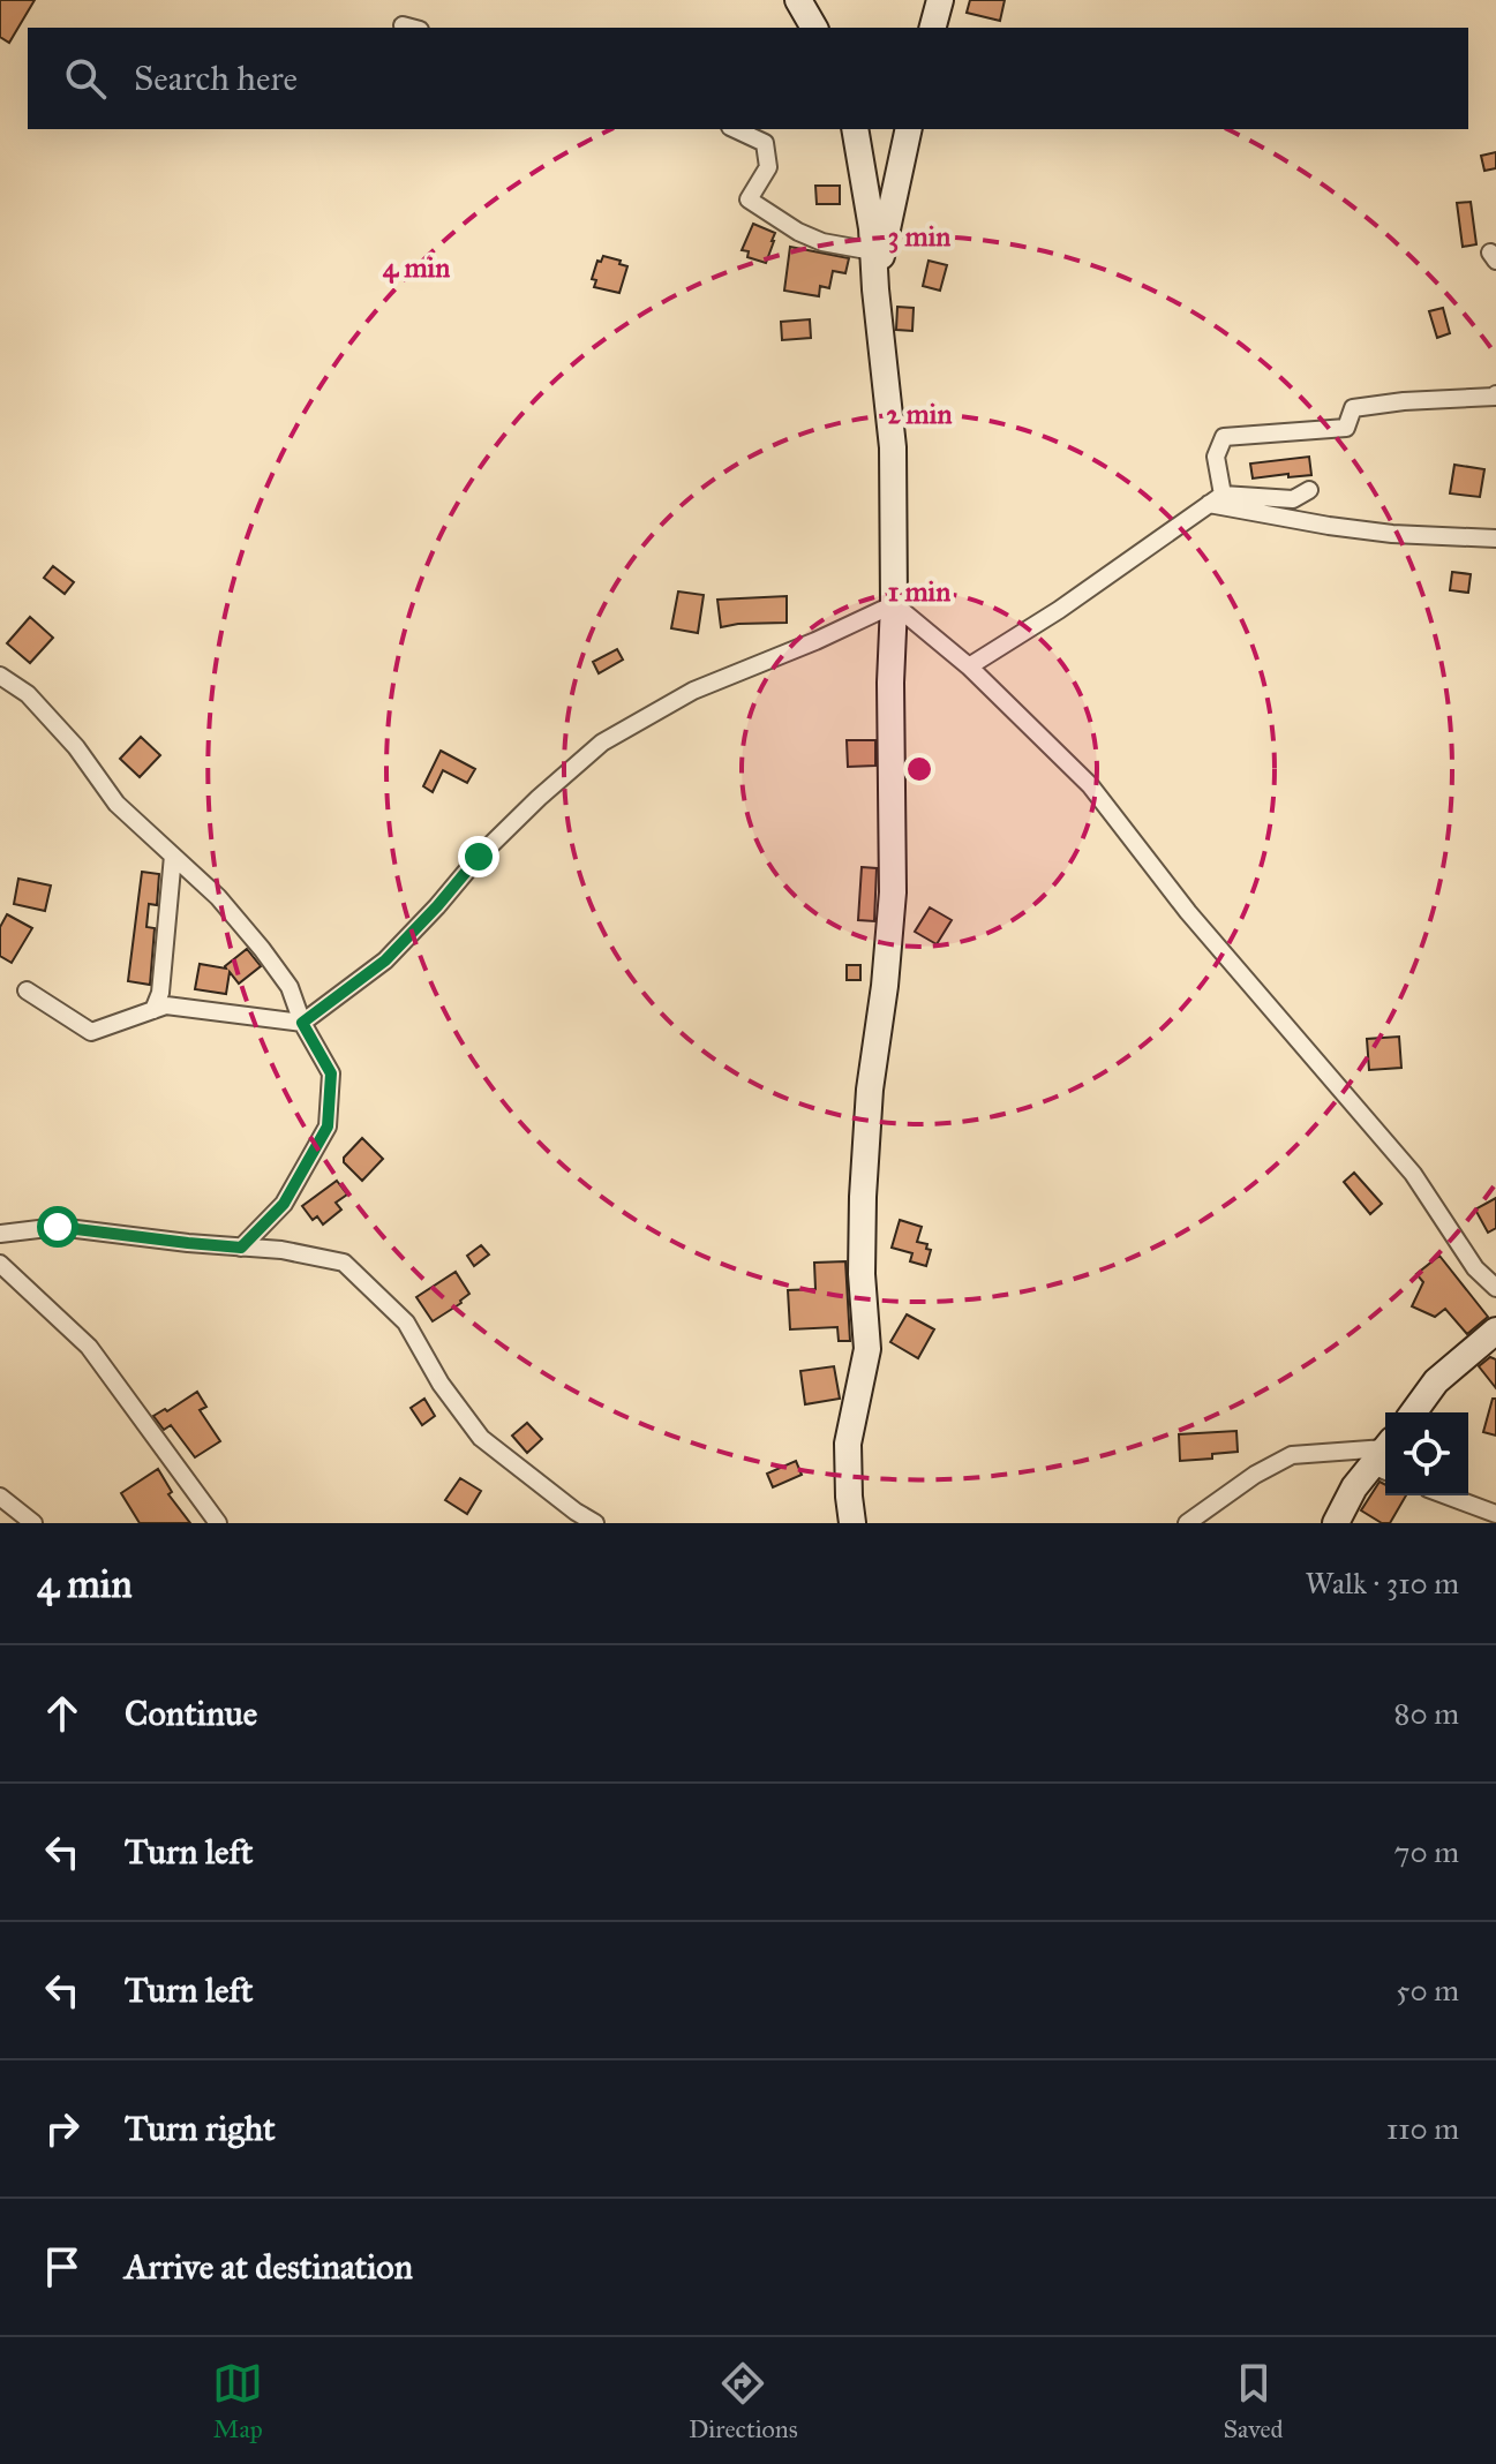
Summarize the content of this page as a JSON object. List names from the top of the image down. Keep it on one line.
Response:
{"page":{"search":"Search here","heading":["4 min","Walk · 310 m"],"list":[["Continue","80 m"],["Turn left","70 m"],["Turn left","50 m"],["Turn right","110 m"],"Arrive at destination"],"nav":["Map","Directions","Saved"]},"rings":["3 min","4 min","2 min","1 min"]}
